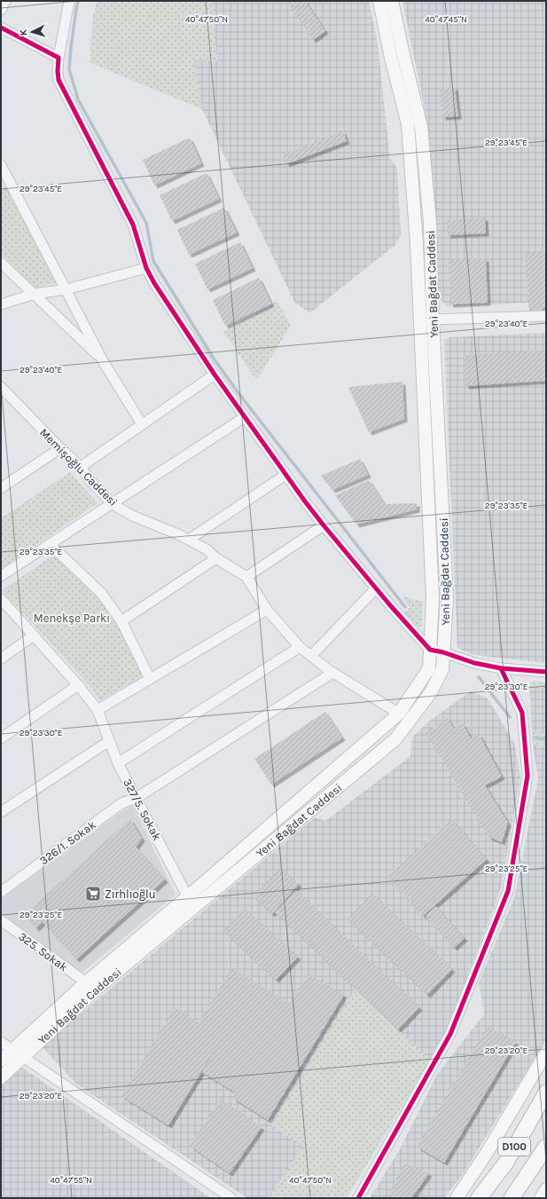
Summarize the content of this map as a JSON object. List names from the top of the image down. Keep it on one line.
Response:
{"streets":{"highway":["D100"],"main road":["Yeni Bağdat Caddesi"],"street":["Memişoğlu Caddesi","327/5. Sokak","326/1. Sokak","325. Sokak"]},"crossings":[["Yeni Bağdat Caddesi","Memişoğlu Caddesi"],["Yeni Bağdat Caddesi","327/5. Sokak"],["Yeni Bağdat Caddesi","325. Sokak"],["Memişoğlu Caddesi","326/1. Sokak"],["327/5. Sokak","326/1. Sokak"]],"parks":["Menekşe Parkı"],"places":{"supermarket":["Zırhlıoğlu"]},"north":"left","coordinates":["40°47'50\"N","40°47'45\"N","29°23'45\"E","29°23'40\"E","29°23'35\"E","29°23'30\"E","29°23'25\"E","29°23'20\"E","40°47'55\"N"]}
